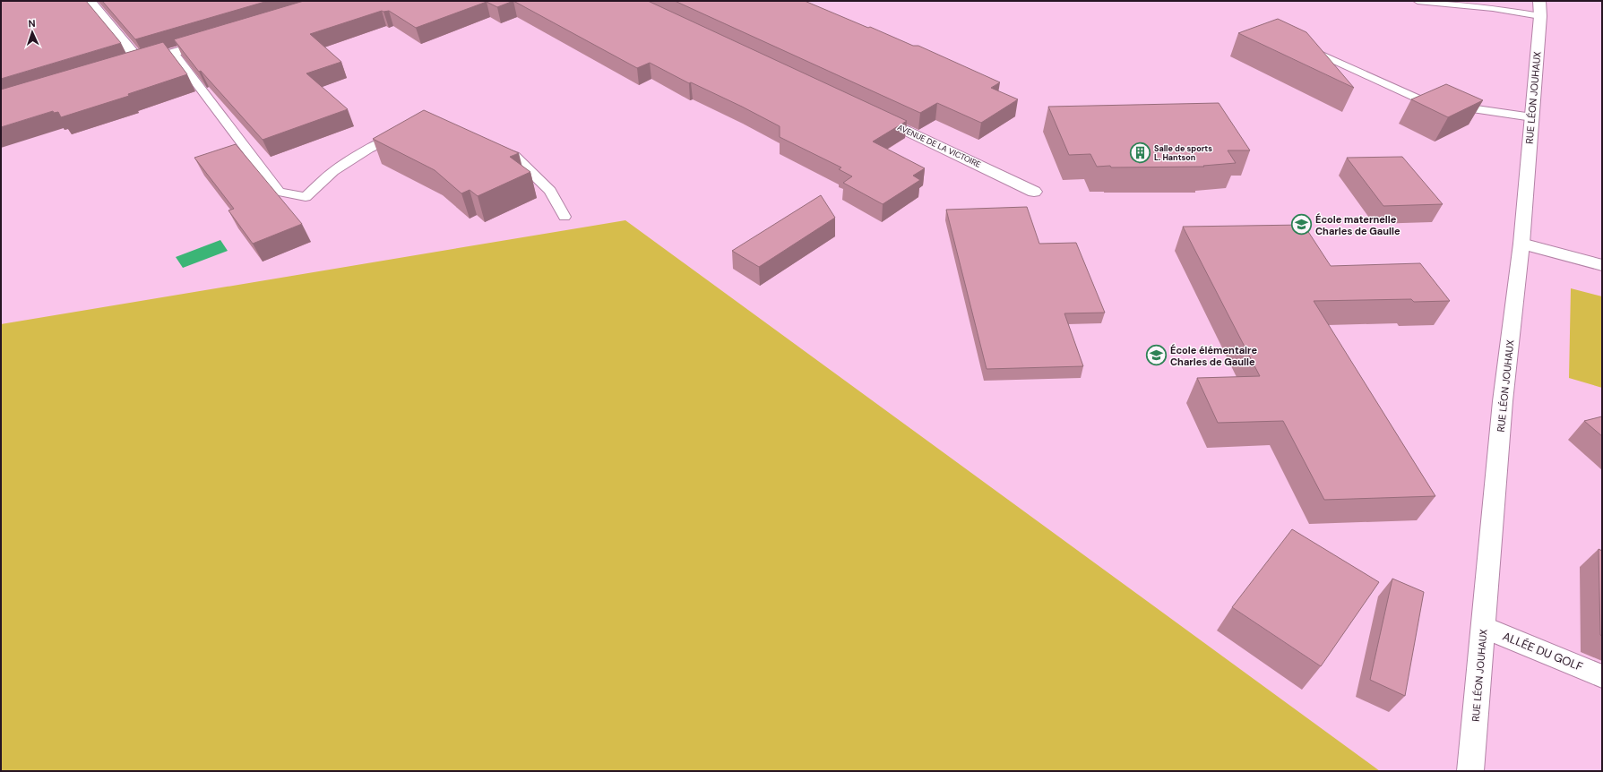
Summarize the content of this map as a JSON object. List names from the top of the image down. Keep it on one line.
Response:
{"streets":{"street":["RUE LÉON JOUHAUX","AVENUE DE LA VICTOIRE","ALLÉE DU GOLF"]},"crossings":[["RUE LÉON JOUHAUX","ALLÉE DU GOLF"]],"places":{"building":["Salle de sports L. Hantson"],"school or university":["École maternelle Charles de Gaulle","École élémentaire Charles de Gaulle"]},"north":"top"}
